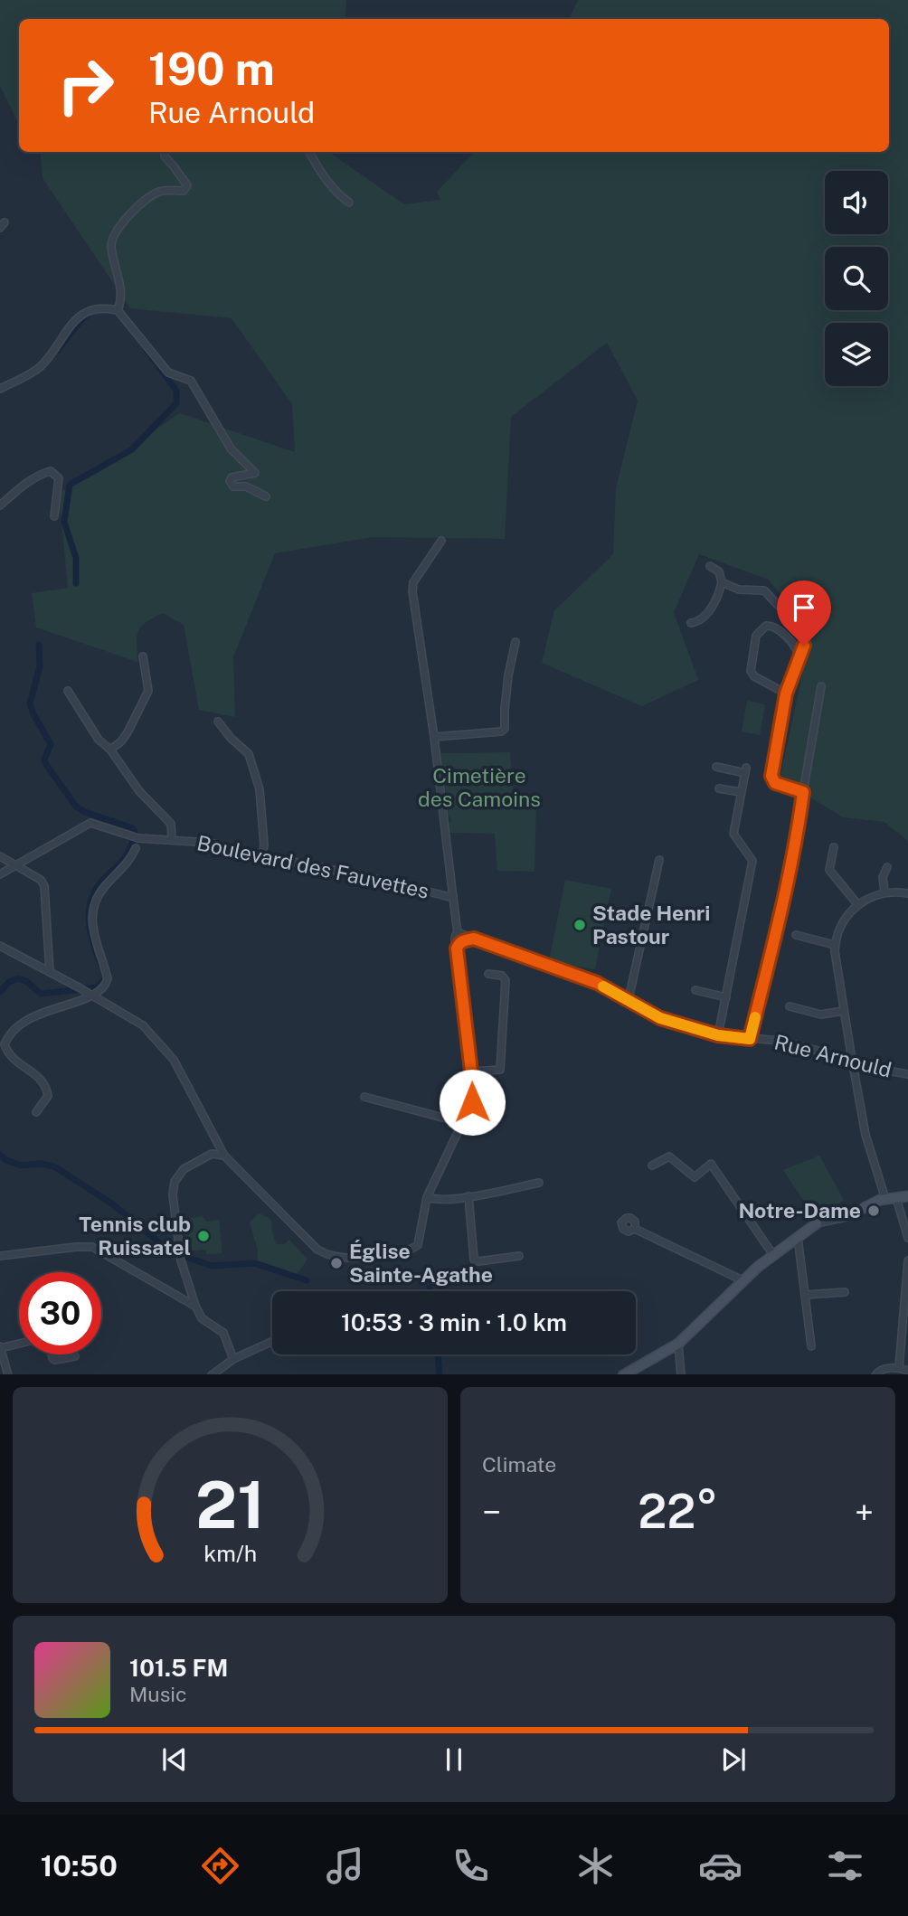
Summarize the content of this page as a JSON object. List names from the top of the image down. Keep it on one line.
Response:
{"streets":{"street":["Boulevard des Fauvettes","Rue Arnould"]},"crossings":[["Boulevard des Fauvettes","Rue Arnould"]],"parks":["Cimetière des Camoins"],"places":["Stade Henri Pastour","Notre-Dame","Tennis club Ruissatel","Église Sainte-Agathe"],"page":{"turn":["190 m","Rue Arnould"],"limit":"30","trip":"10:53 · 3 min · 1.0 km","tile":"Climate","heat":["−","22°","+"],"song":["101.5 FM","Music"],"tabs":"10:50","gauge":["21","km/h"]}}
